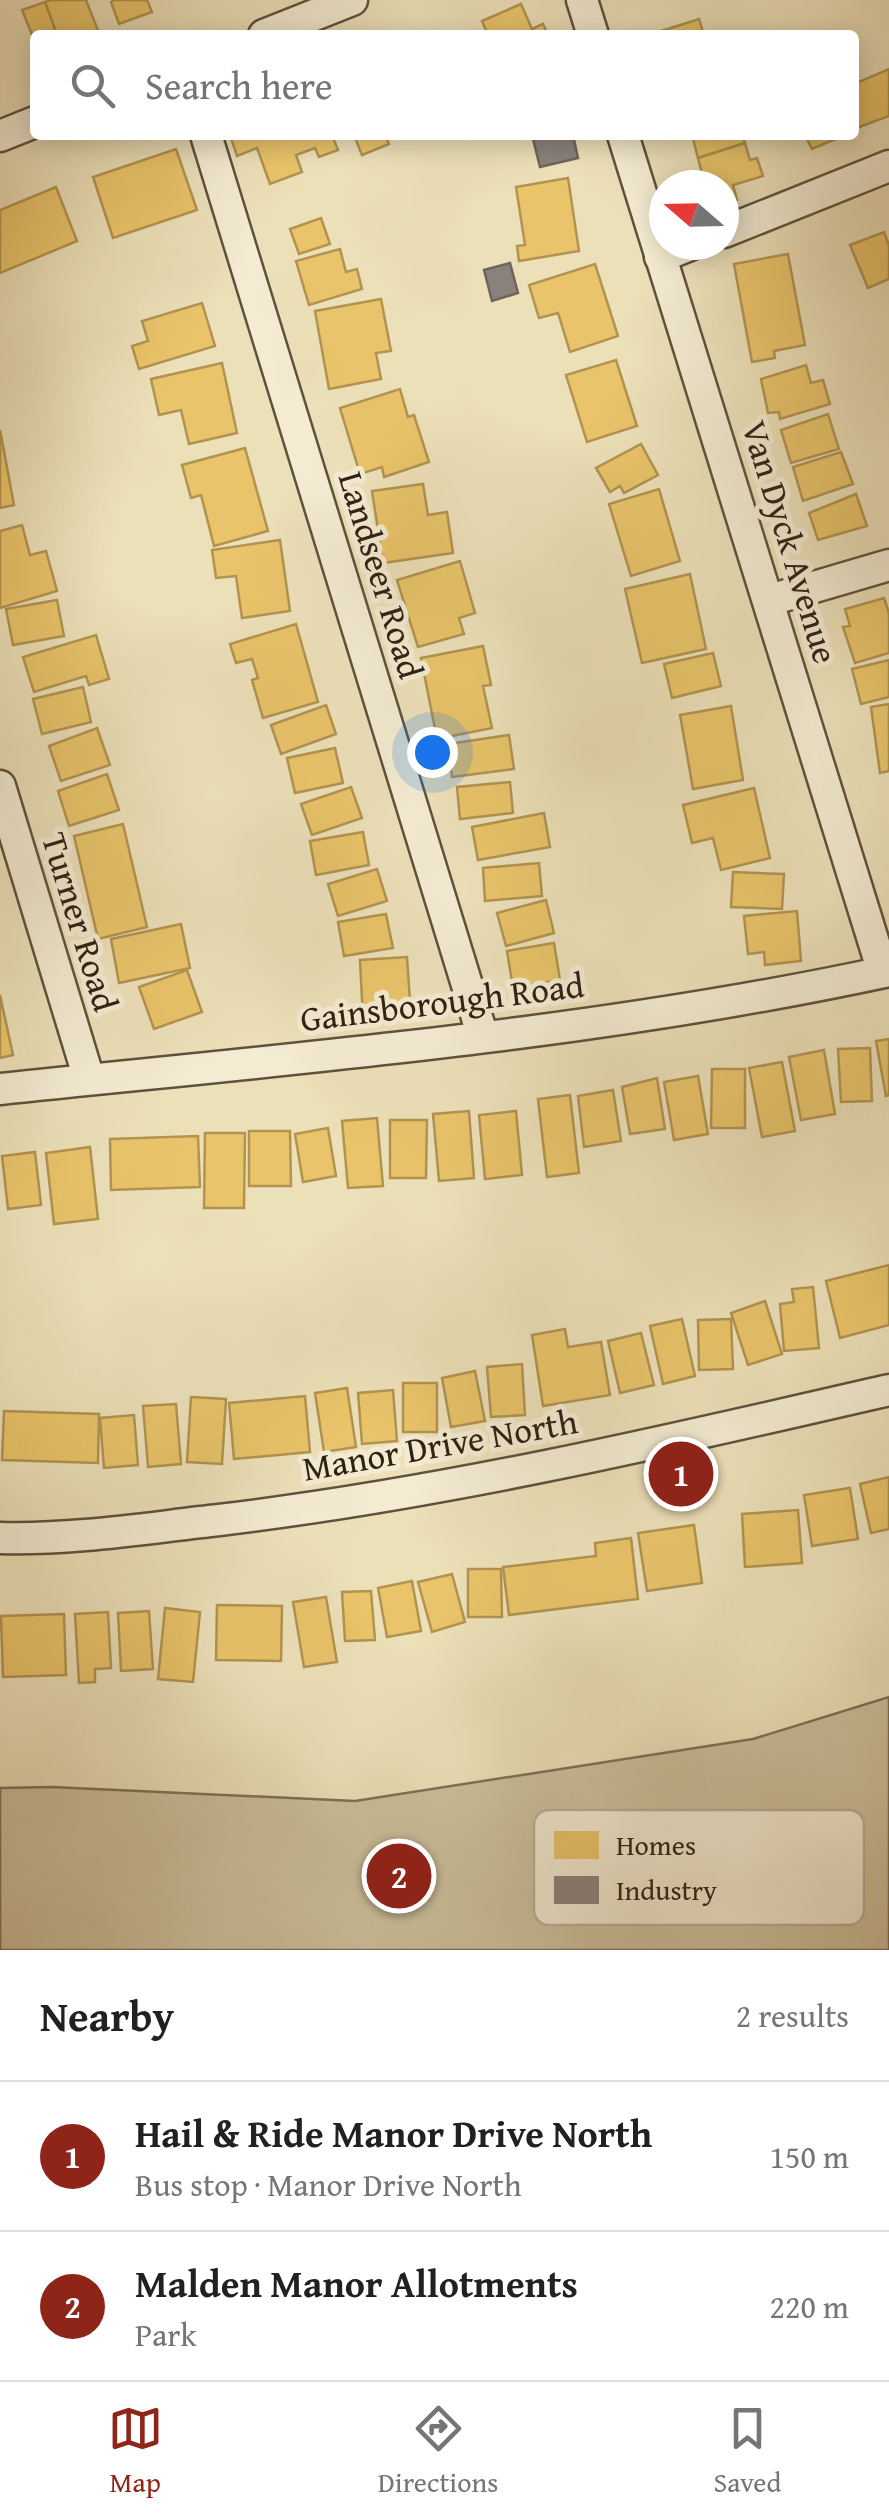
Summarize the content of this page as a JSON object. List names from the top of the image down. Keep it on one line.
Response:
{"streets":{"street":["Van Dyck Avenue","Landseer Road","Turner Road","Gainsborough Road","Manor Drive North"]},"crossings":[["Van Dyck Avenue","Gainsborough Road"],["Landseer Road","Gainsborough Road"],["Turner Road","Gainsborough Road"]],"legend":["Homes","Industry"],"north":"left","page":{"search":"Search here","pins":["1","2"],"heading":["Nearby","2 results"],"list":[{"mark":"1","name":"Hail & Ride Manor Drive North","note":"Bus stop · Manor Drive North","value":"150 m"},{"mark":"2","name":"Malden Manor Allotments","note":"Park","value":"220 m"}],"nav":["Map","Directions","Saved"]}}
